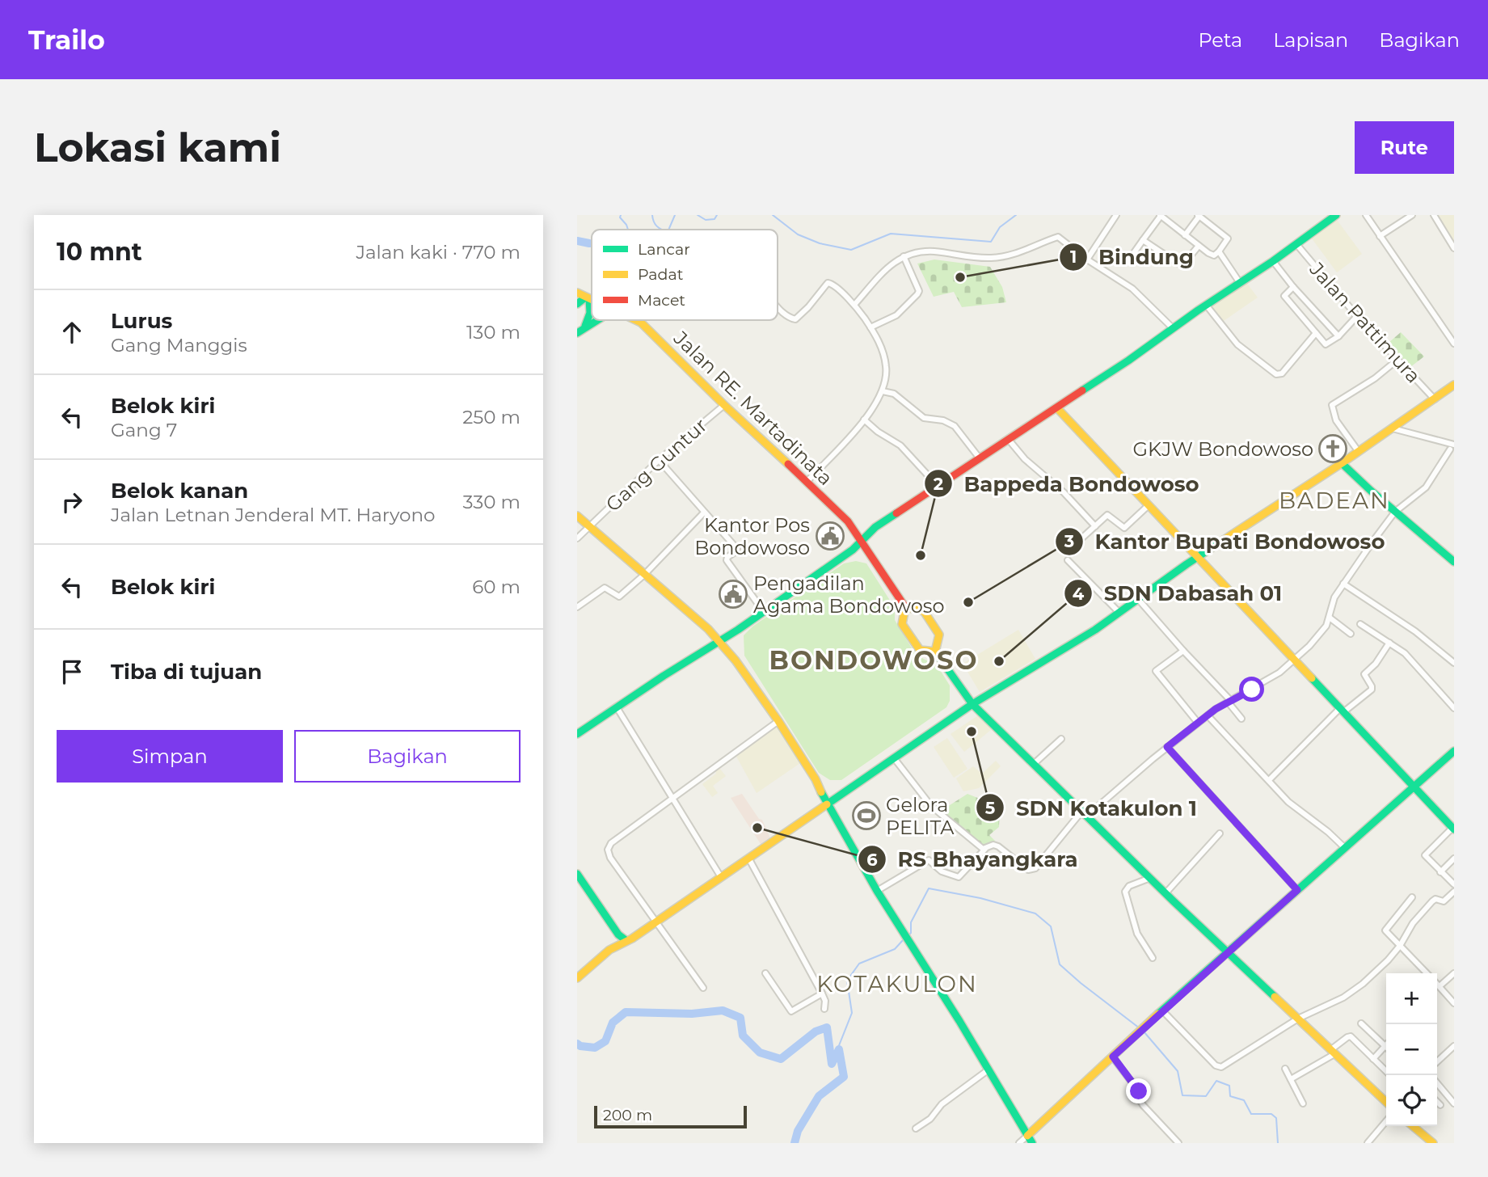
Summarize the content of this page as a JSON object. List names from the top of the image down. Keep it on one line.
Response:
{"streets":{"main road":["Jalan RE. Martadinata"],"street":["Jalan Pattimura","Gang Guntur"]},"crossings":[["Jalan RE. Martadinata","Gang Guntur"]],"districts":["BADEAN","BONDOWOSO","KOTAKULON"],"places":{"other":["Bindung","Bappeda Bondowoso","Kantor Bupati Bondowoso","SDN Dabasah 01","SDN Kotakulon 1","RS Bhayangkara"],"church":["GKJW Bondowoso"],"public building":["Kantor Pos Bondowoso","Pengadilan Agama Bondowoso"],"sports":["Gelora PELITA"]},"legend":["Lancar","Padat","Macet"],"scale_bar":"200 m","page":{"header":"Trailo","nav":["Peta","Lapisan","Bagikan"],"buttons":["Rute",["Simpan","Bagikan"]],"title":"Lokasi kami","heading":["10 mnt","Jalan kaki · 770 m"],"list":[["Lurus","Gang Manggis","130 m"],["Belok kiri","Gang 7","250 m"],["Belok kanan","Jalan Letnan Jenderal MT. Haryono","330 m"],["Belok kiri","60 m"],"Tiba di tujuan"],"map_buttons":["+","−"],"scale":"200 m"}}
